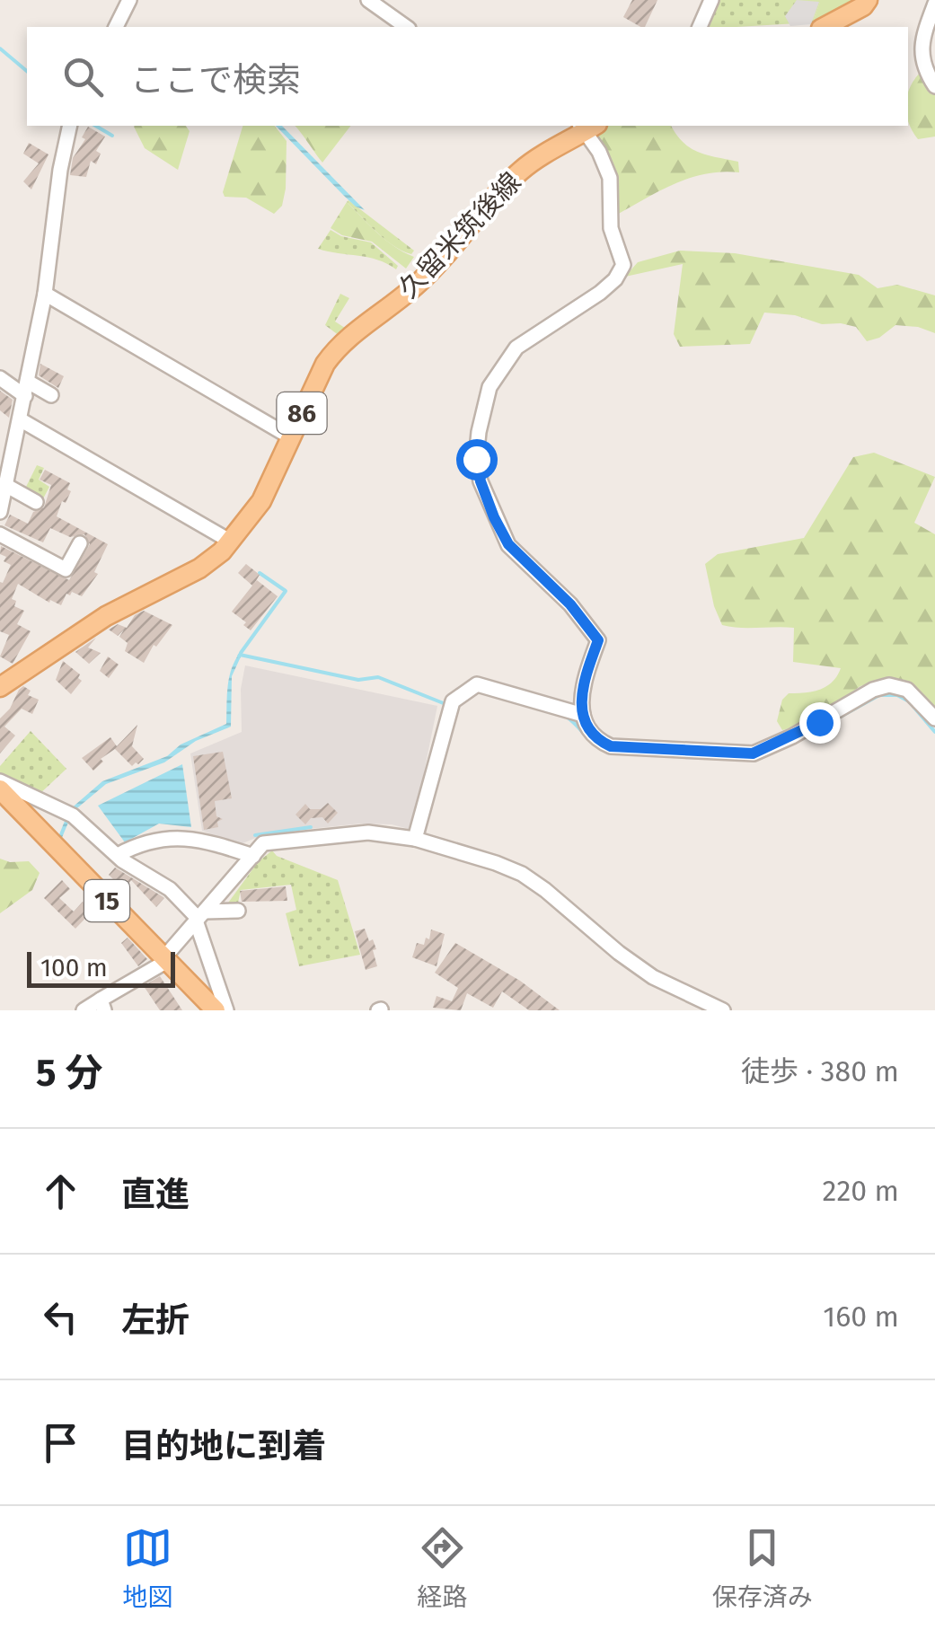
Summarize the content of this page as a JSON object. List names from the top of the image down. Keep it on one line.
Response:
{"streets":{"main road":["久留米筑後線","86","15"]},"scale_bar":"100 m","page":{"search":"ここで検索","scale":"100 m","heading":["5 分","徒歩 · 380 m"],"list":[["直進","220 m"],["左折","160 m"],"目的地に到着"],"nav":["地図","経路","保存済み"]}}
